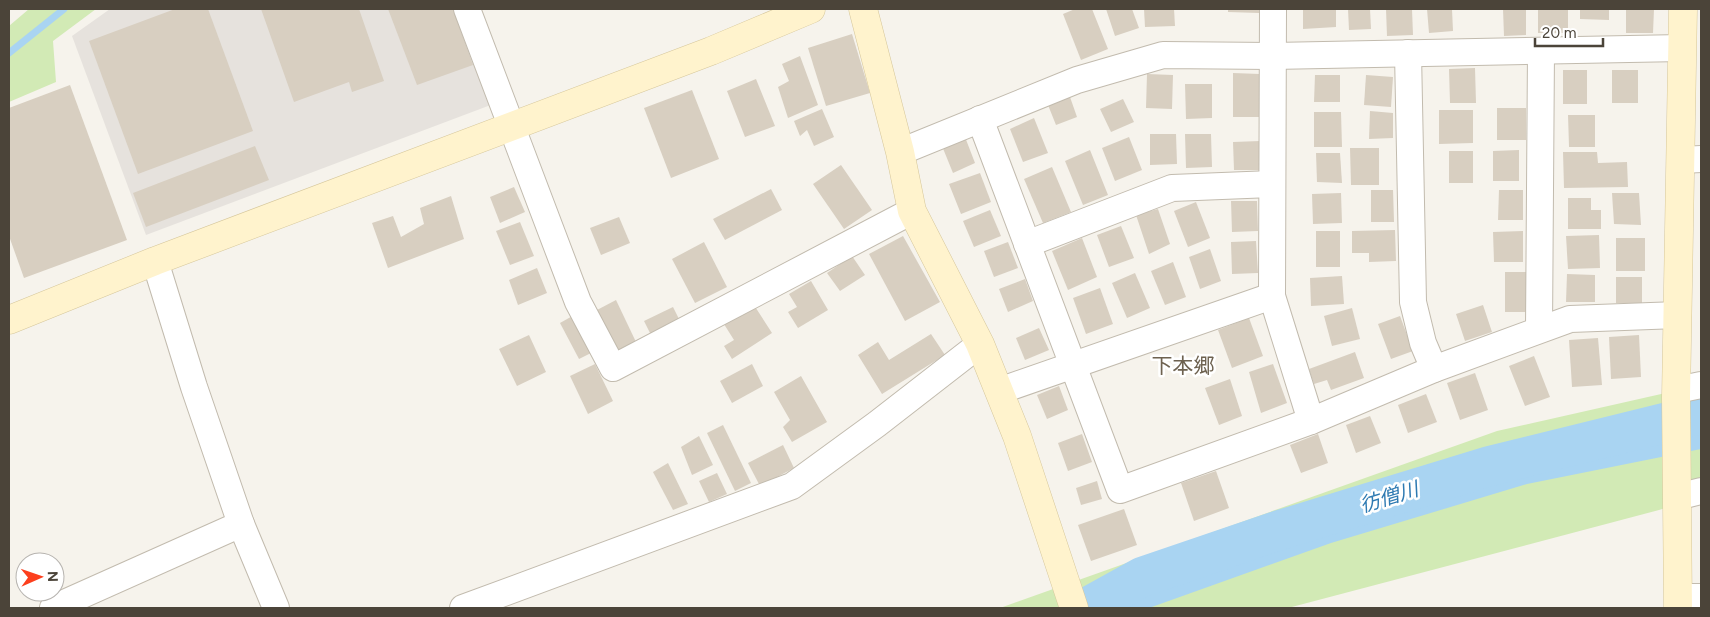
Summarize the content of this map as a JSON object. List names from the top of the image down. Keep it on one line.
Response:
{"districts":["下本郷"],"water":["彷僧川"],"scale_bar":"20 m","north":"right"}
